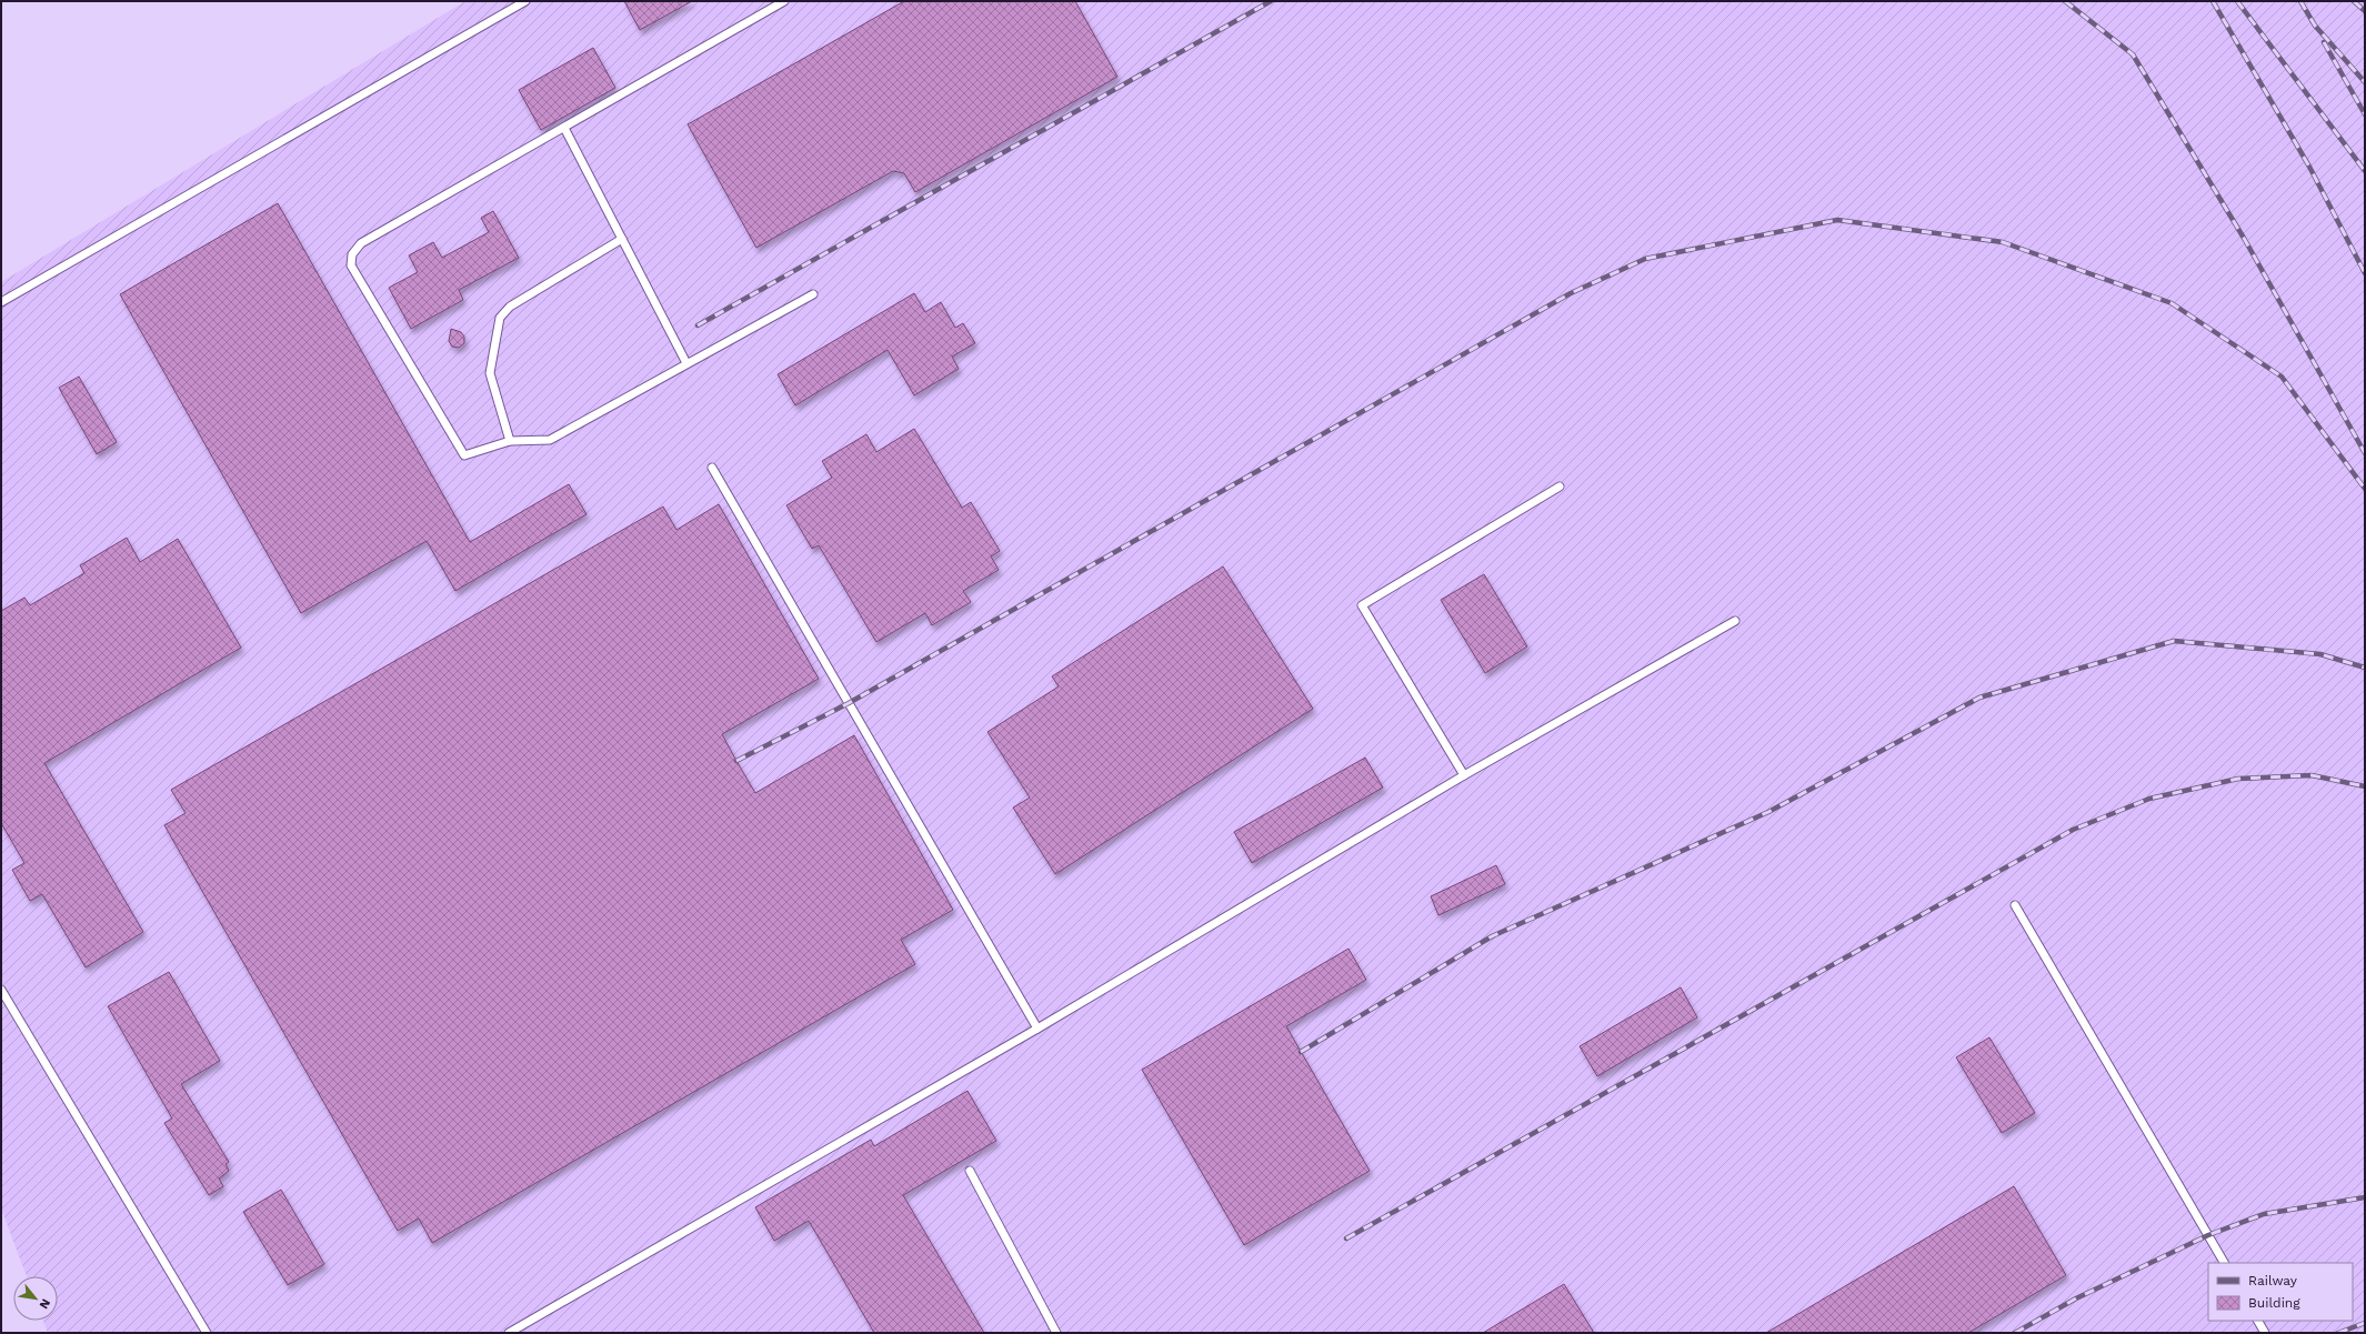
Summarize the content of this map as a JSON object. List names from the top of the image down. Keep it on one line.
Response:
{"legend":["Railway","Building"],"north":"bottom right"}
